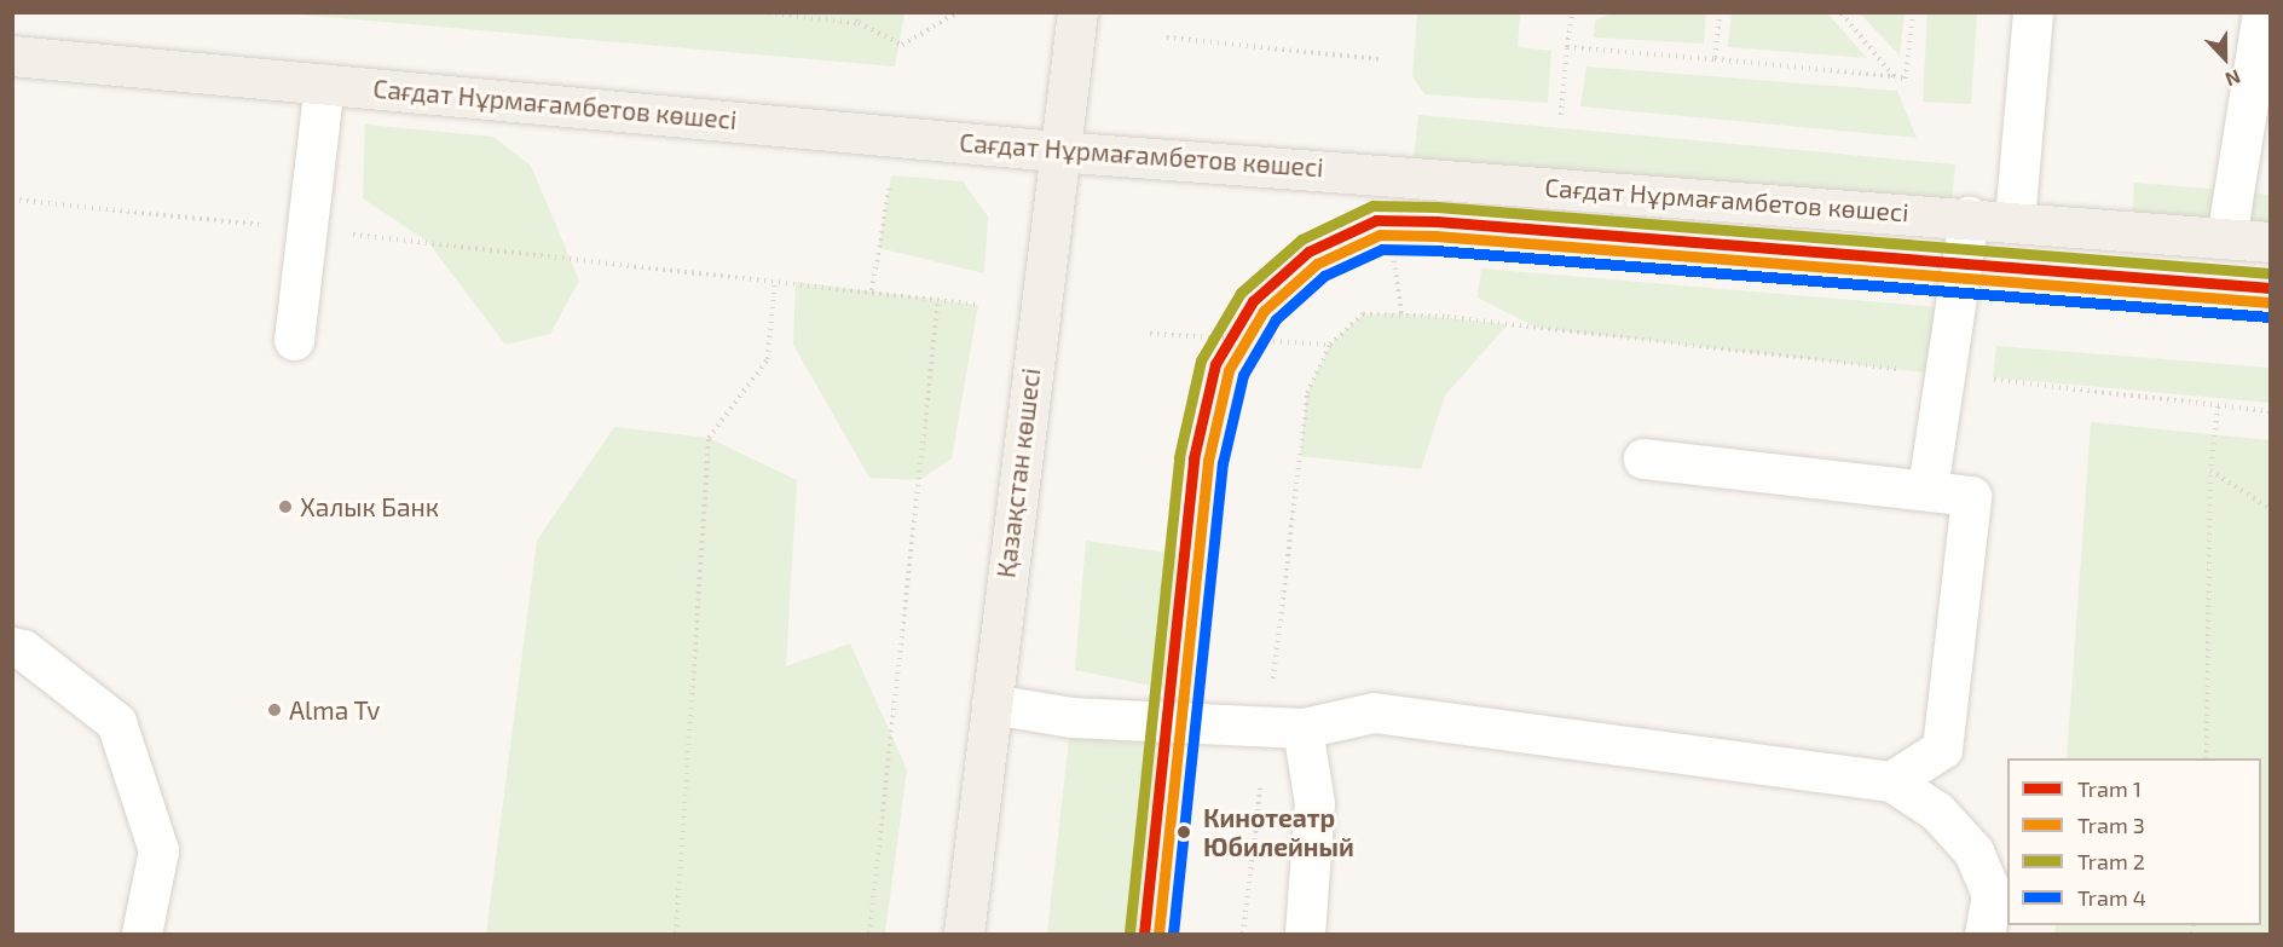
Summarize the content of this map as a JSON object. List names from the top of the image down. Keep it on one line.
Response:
{"streets":{"main road":["Сағдат Нұрмағамбетов көшесі","Қазақстан көшесі"]},"crossings":[["Сағдат Нұрмағамбетов көшесі","Қазақстан көшесі"]],"places":["Халык Банк","Alma Tv","Кинотеатр Юбилейный"],"lines":["tram line 2","tram line 1","tram line 3","tram line 4"],"legend":["Tram 1","Tram 3","Tram 2","Tram 4"],"north":"bottom"}
